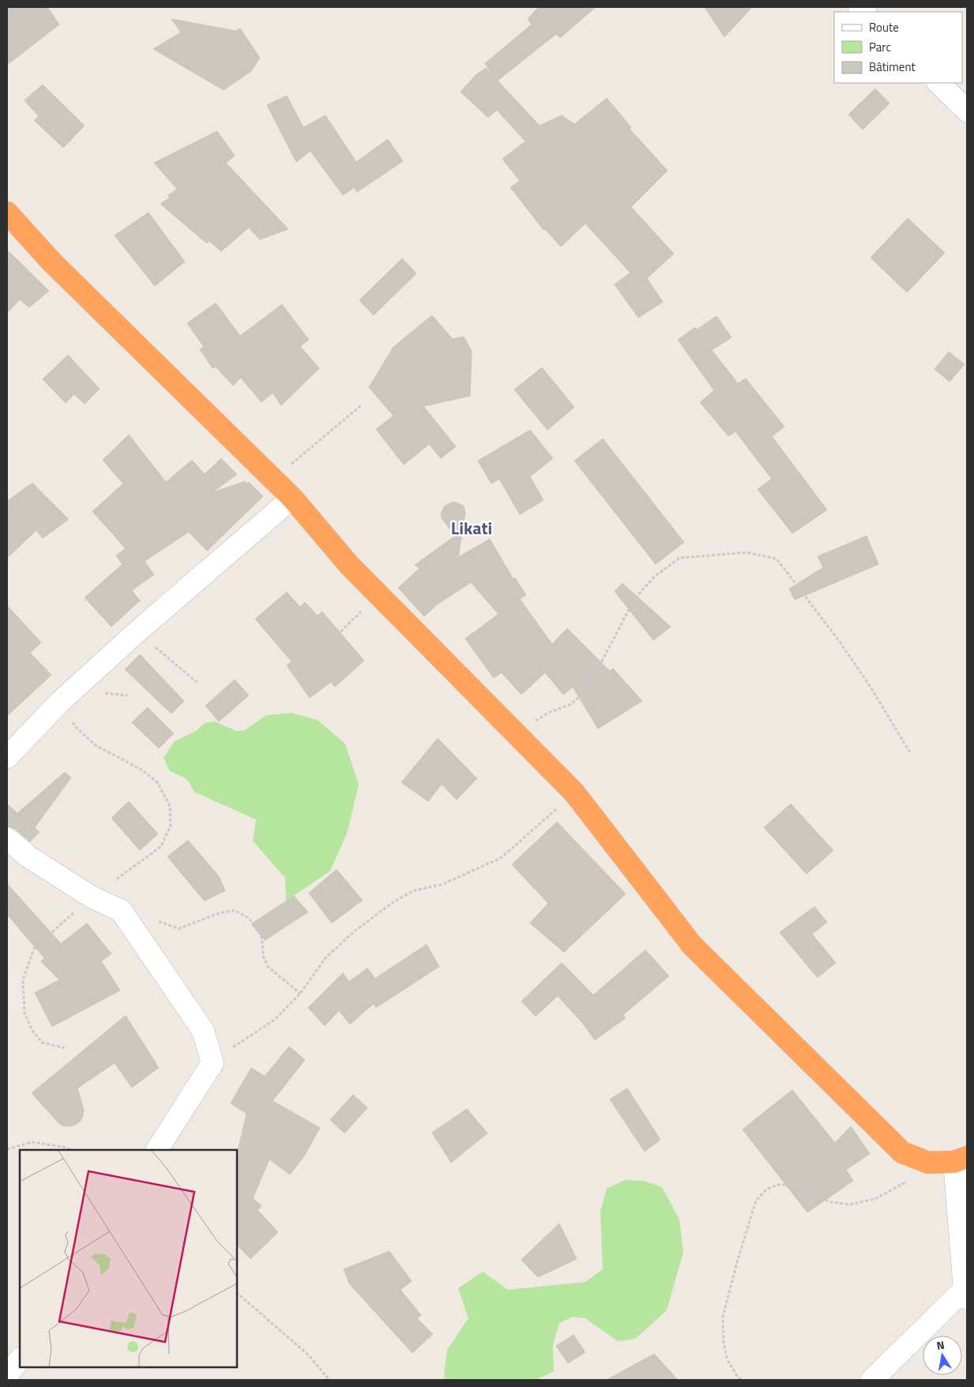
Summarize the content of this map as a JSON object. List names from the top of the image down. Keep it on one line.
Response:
{"districts":["Likati"],"legend":["Route","Parc","Bâtiment"],"north":"top"}
